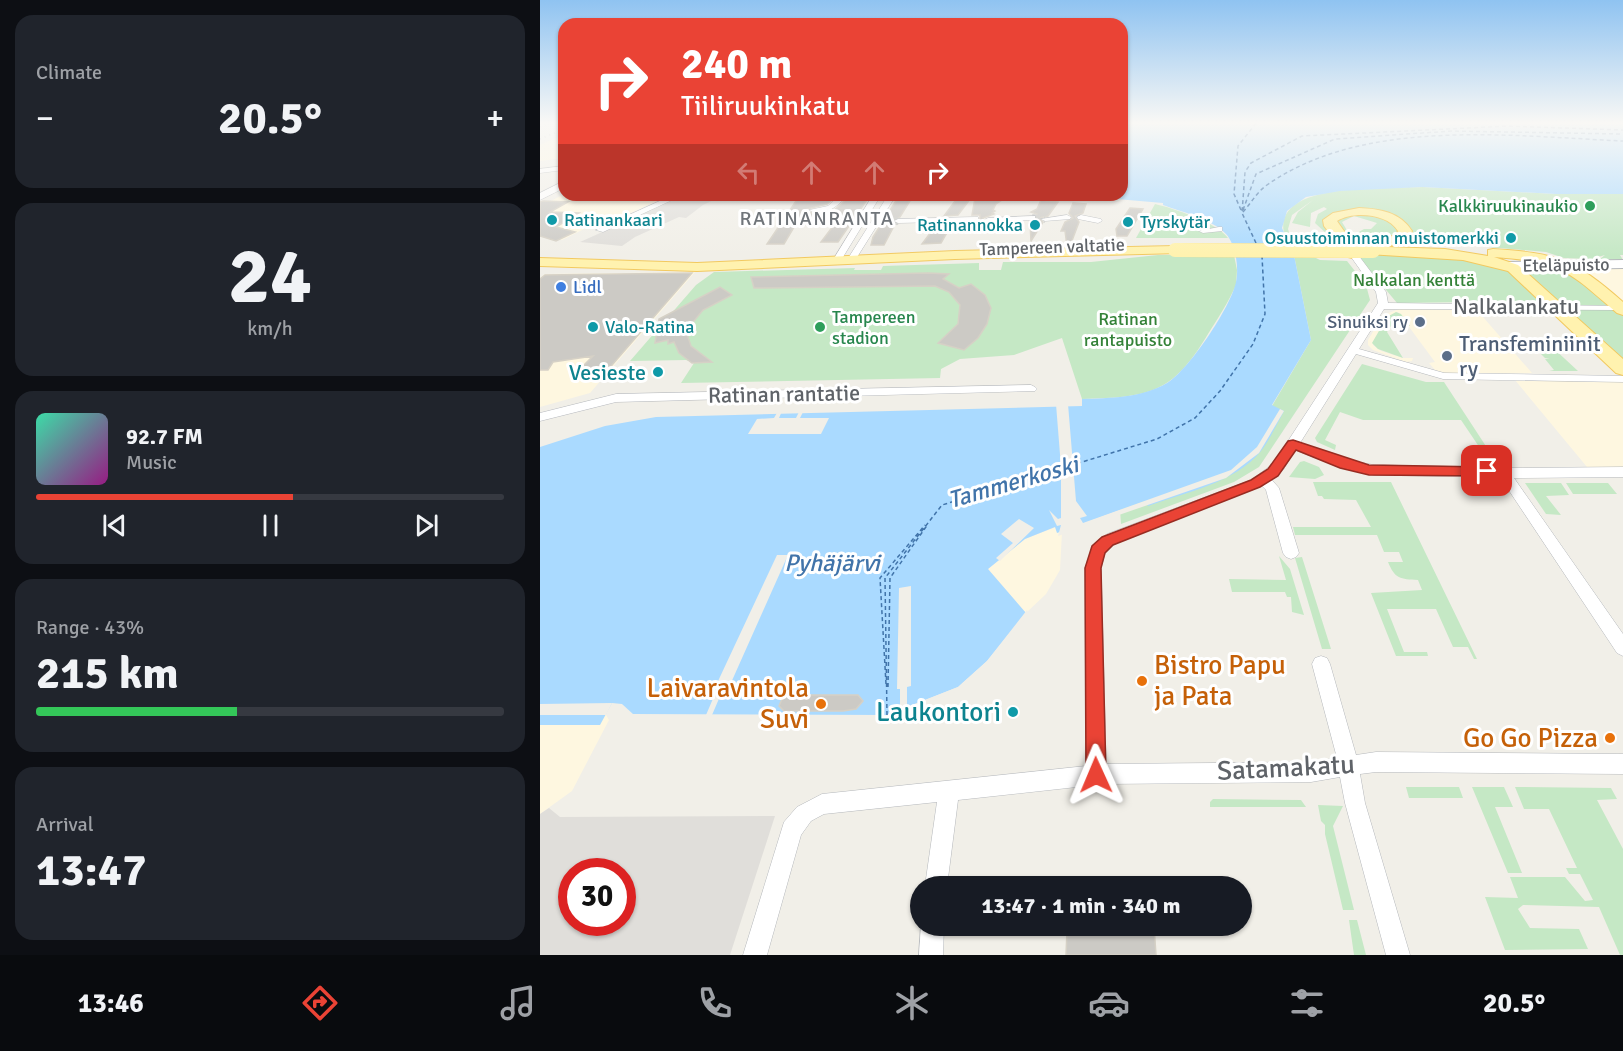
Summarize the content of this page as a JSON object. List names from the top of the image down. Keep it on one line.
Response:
{"streets":{"main road":["Tampereen valtatie"],"street":["Eteläpuisto","Nalkalankatu","Ratinan rantatie","Satamakatu"]},"crossings":[["Tampereen valtatie","Eteläpuisto"],["Tampereen valtatie","Nalkalankatu"]],"districts":["RATINANRANTA"],"water":["Tammerkoski","Pyhäjärvi"],"parks":["Nalkalan kenttä","Ratinan rantapuisto"],"places":["Kalkkiruukinaukio","Ratinankaari","Tyrskytär","Ratinannokka","Osuustoiminnan muistomerkki","Lidl","Sinuiksi ry","Valo-Ratina","Tampereen stadion","Transfeminiinit ry","Vesieste","Bistro Papu ja Pata","Laivaravintola Suvi","Laukontori","Go Go Pizza"],"page":{"tile":["Climate",["24","km/h"],["Range · 43%","215 km"],["Arrival","13:47"]],"turn":["240 m","Tiiliruukinkatu"],"heat":["−","20.5°","+"],"song":["92.7 FM","Music"],"limit":"30","trip":"13:47 · 1 min · 340 m","tabs":["13:46","20.5°"]}}
